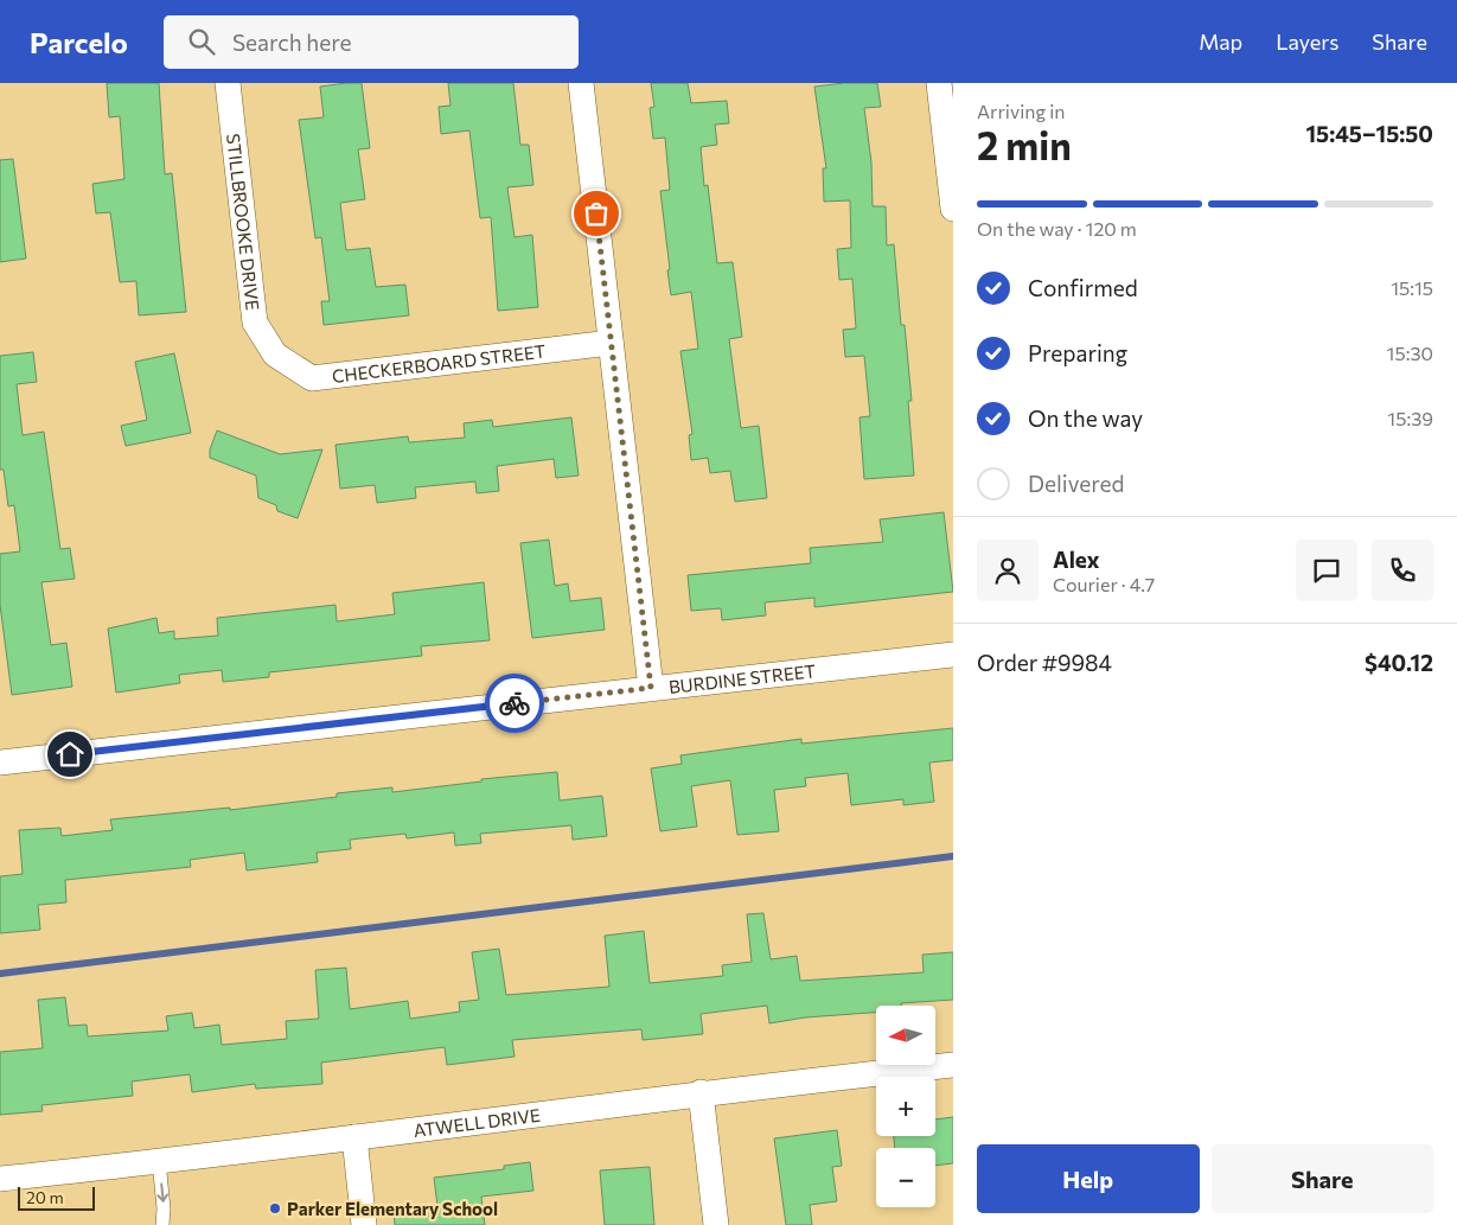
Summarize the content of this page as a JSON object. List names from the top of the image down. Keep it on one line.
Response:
{"streets":{"street":["STILLBROOKE DRIVE","CHECKERBOARD STREET","BURDINE STREET","ATWELL DRIVE"]},"crossings":[["STILLBROOKE DRIVE","CHECKERBOARD STREET"]],"places":["Parker Elementary School"],"scale_bar":"20 m","north":"left","page":{"header":"Parcelo","search":"Search here","nav":["Map","Layers","Share"],"heading":["2 min","Arriving in","15:45–15:50"],"panel":["Alex","Courier · 4.7","Order #9984","$40.12"],"bar":"On the way · 120 m","list":[["Confirmed","15:15"],["Preparing","15:30"],["On the way","15:39"],"Delivered"],"map_buttons":["+","−"],"buttons":["Help","Share"],"scale":"20 m"}}
